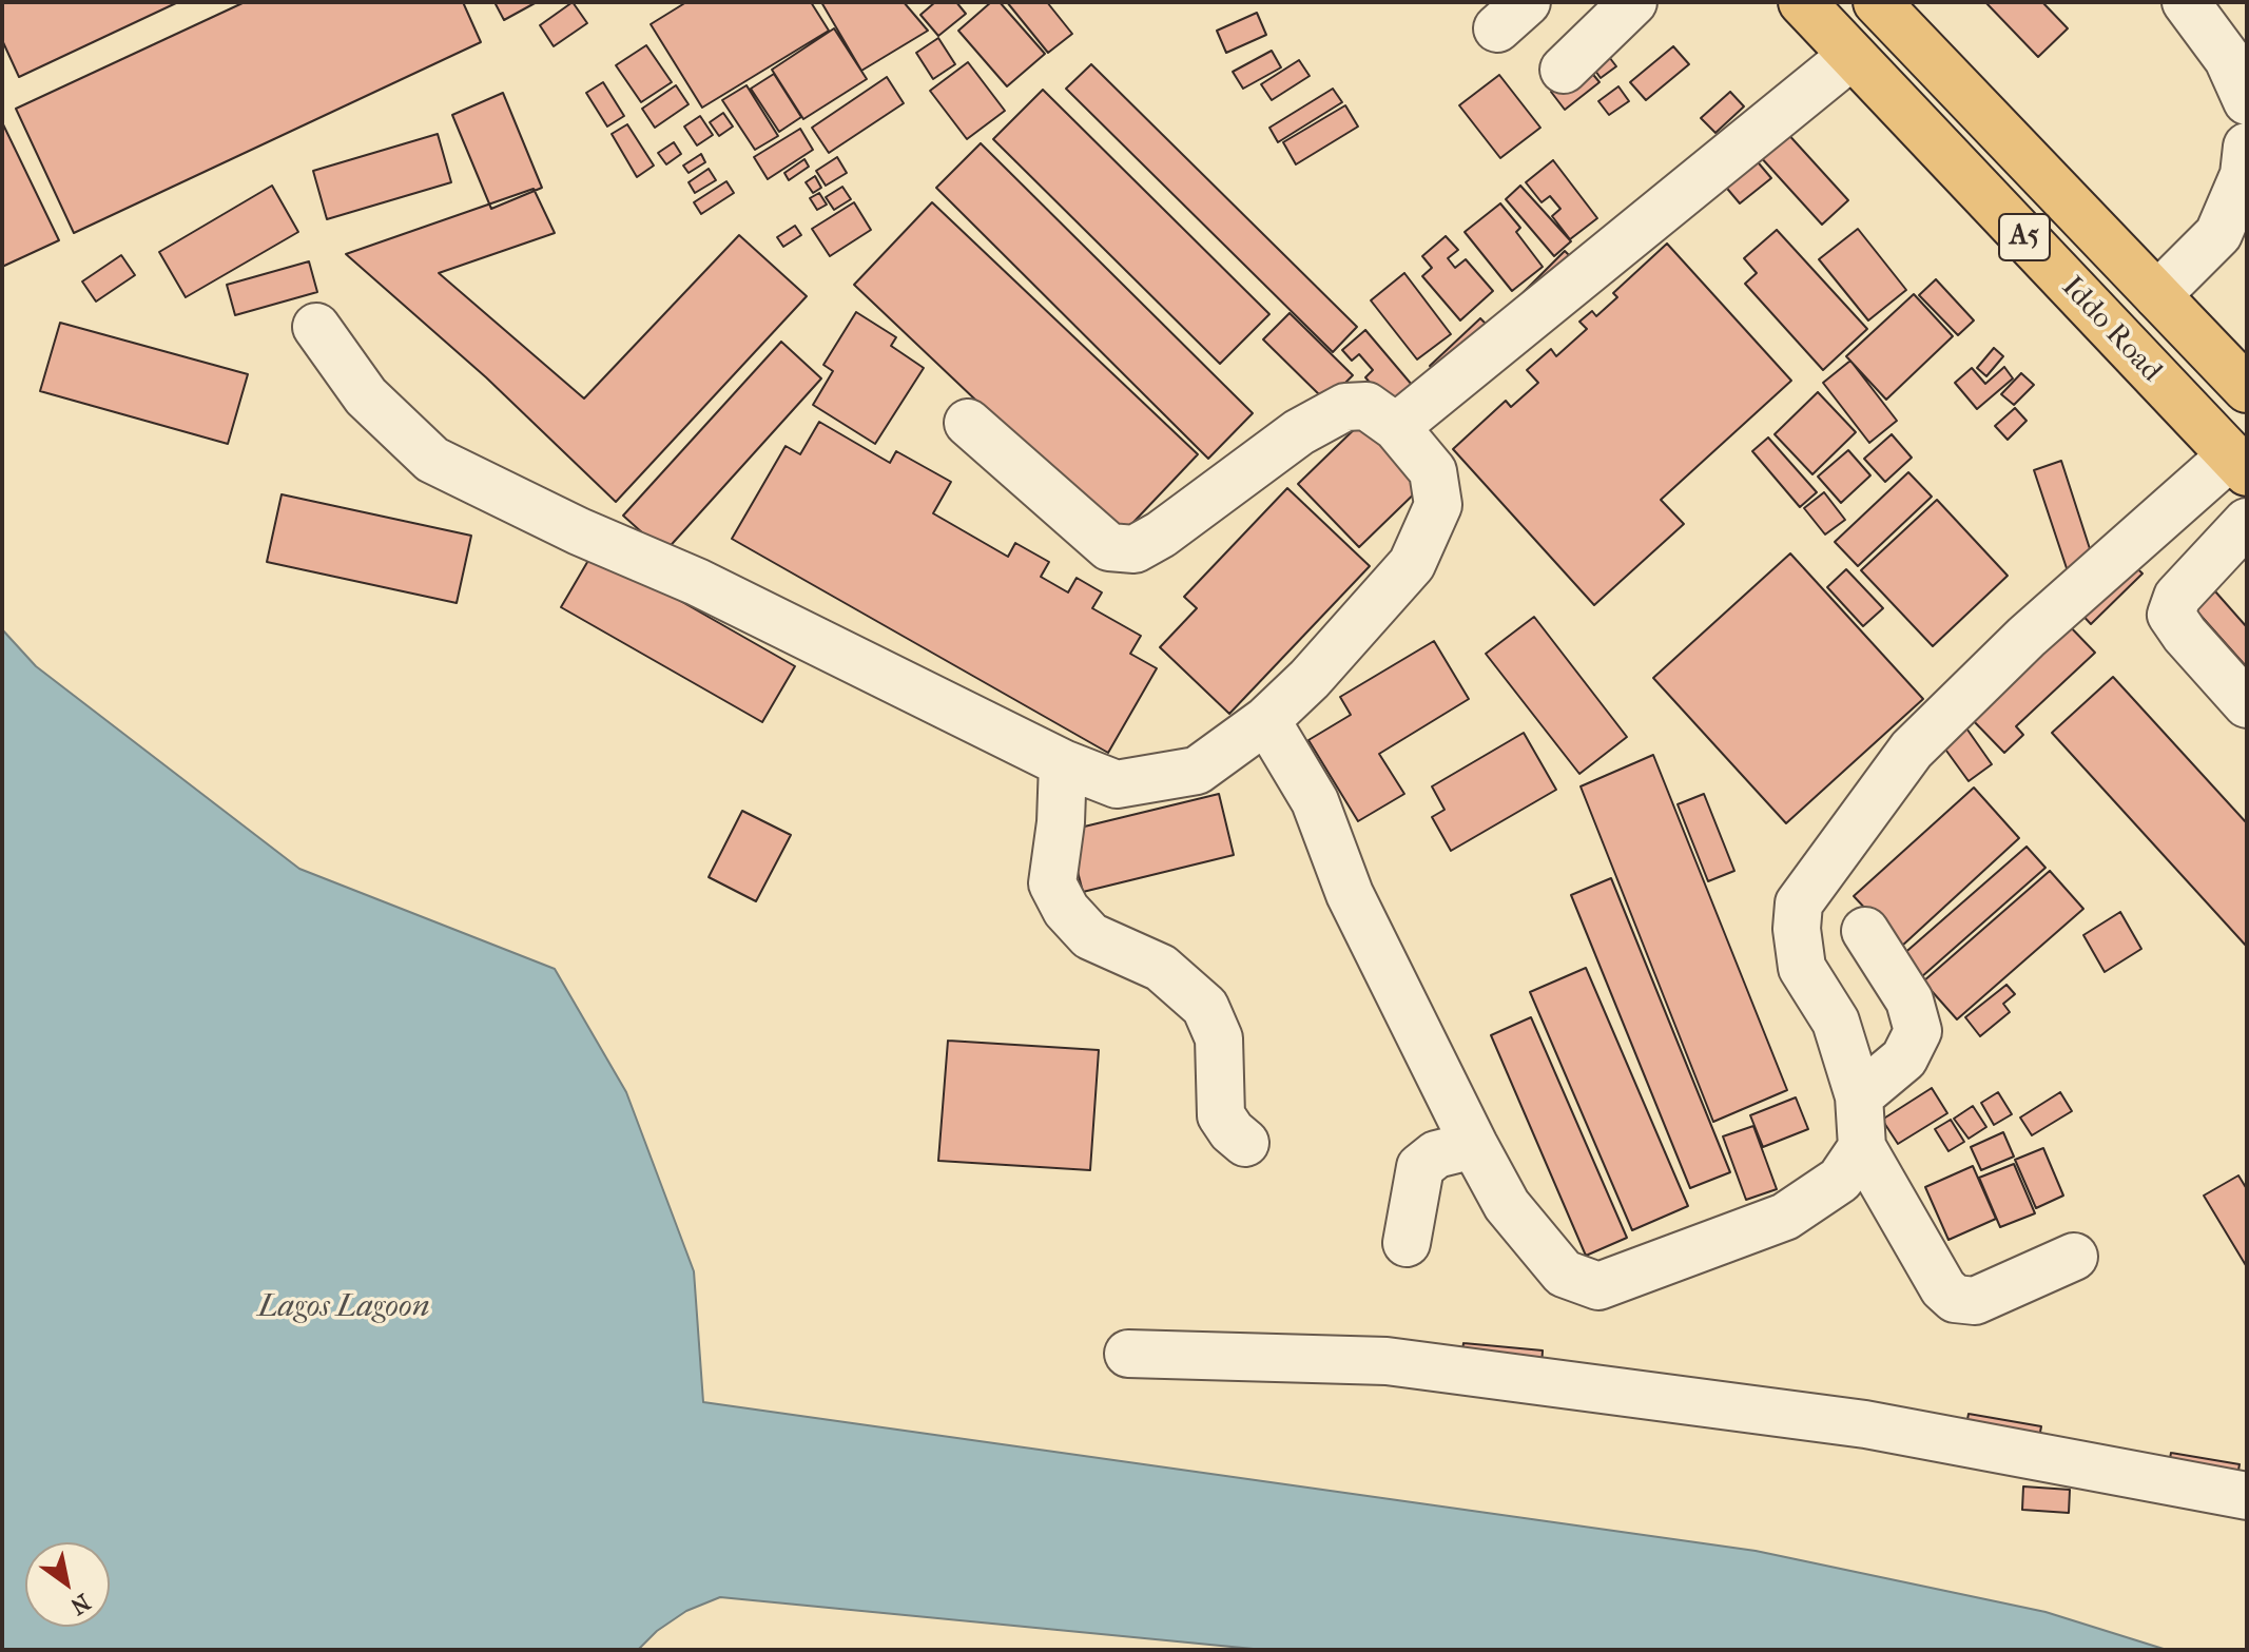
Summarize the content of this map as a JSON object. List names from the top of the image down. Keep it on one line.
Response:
{"streets":{"highway":["A5","Iddo Road"]},"water":["Lagos Lagoon"],"north":"bottom right"}
